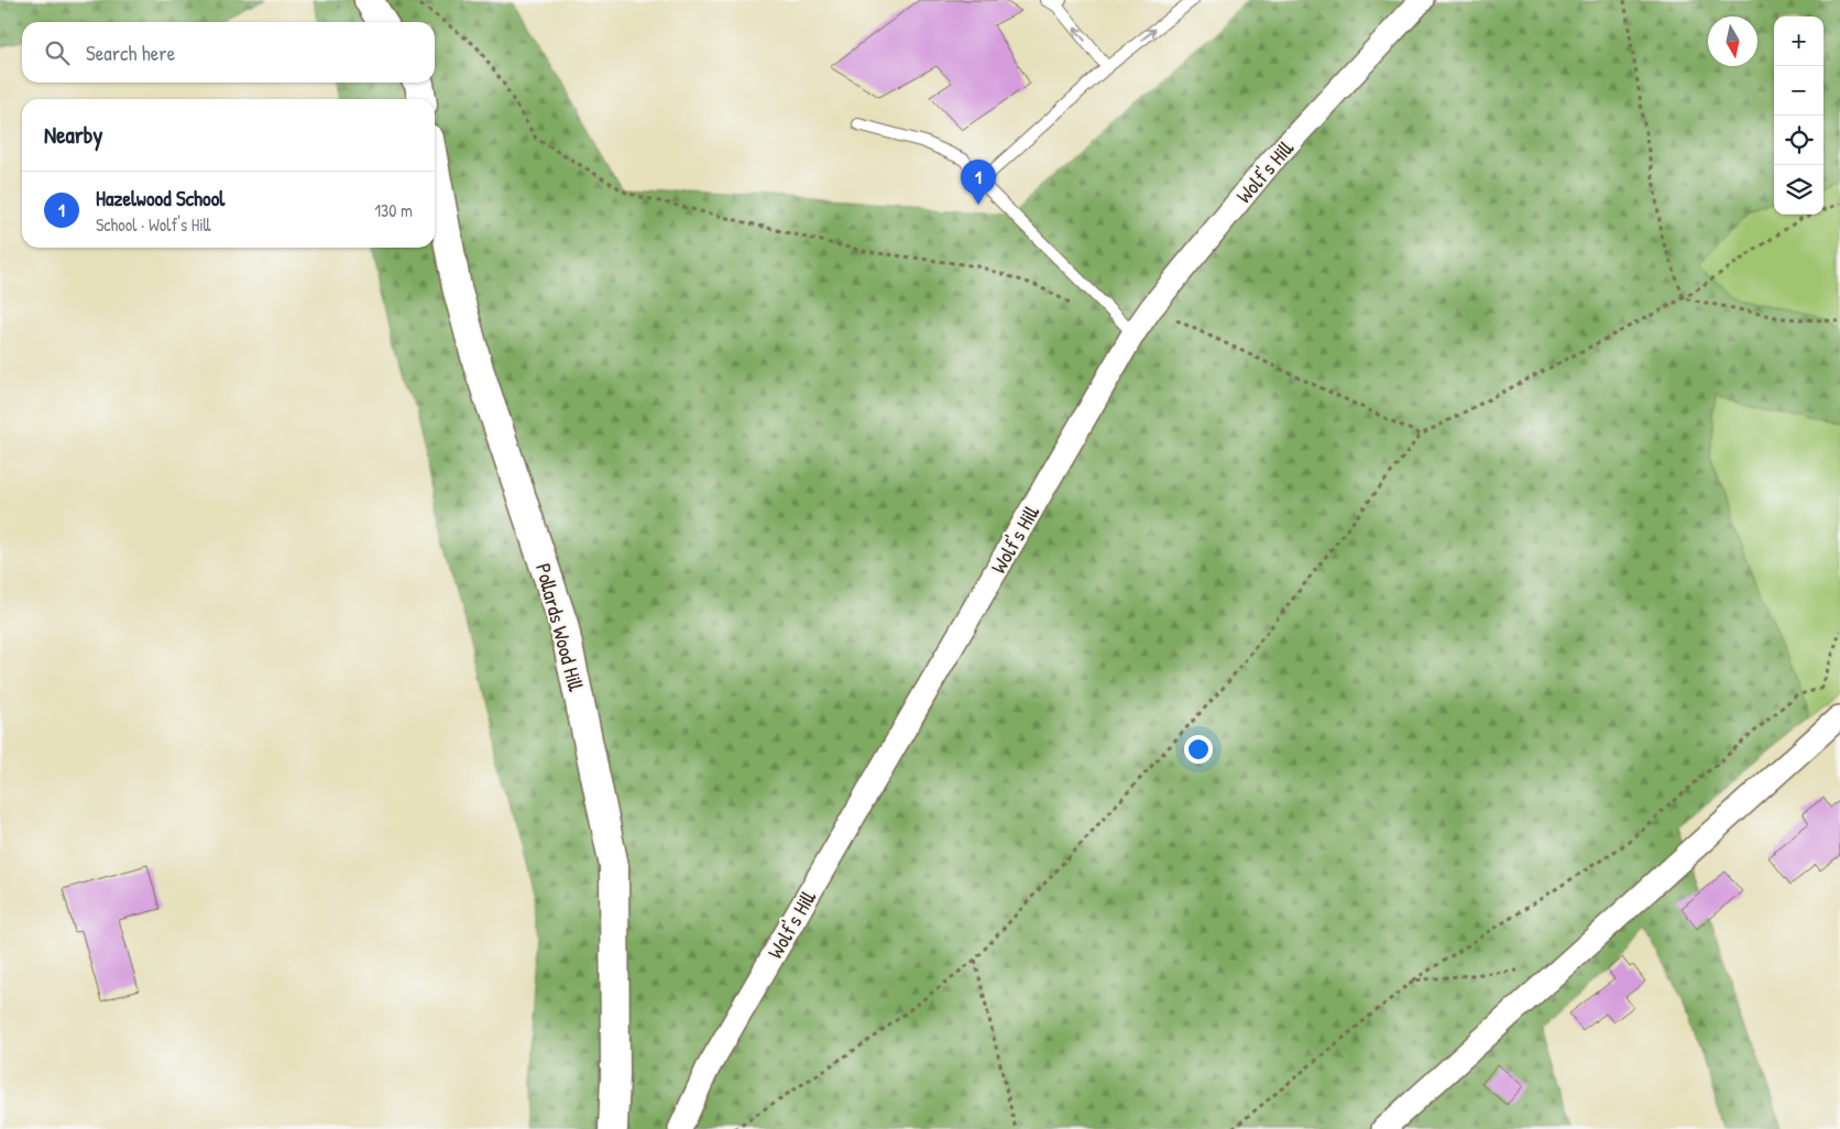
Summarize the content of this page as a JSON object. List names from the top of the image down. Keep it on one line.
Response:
{"streets":{"street":["Wolf's Hill","Pollards Wood Hill"]},"north":"bottom","page":{"map_buttons":["+","−"],"search":"Search here","heading":"Nearby","pins":"1","list":[{"mark":"1","name":"Hazelwood School","note":"School · Wolf's Hill","value":"130 m"}]}}
